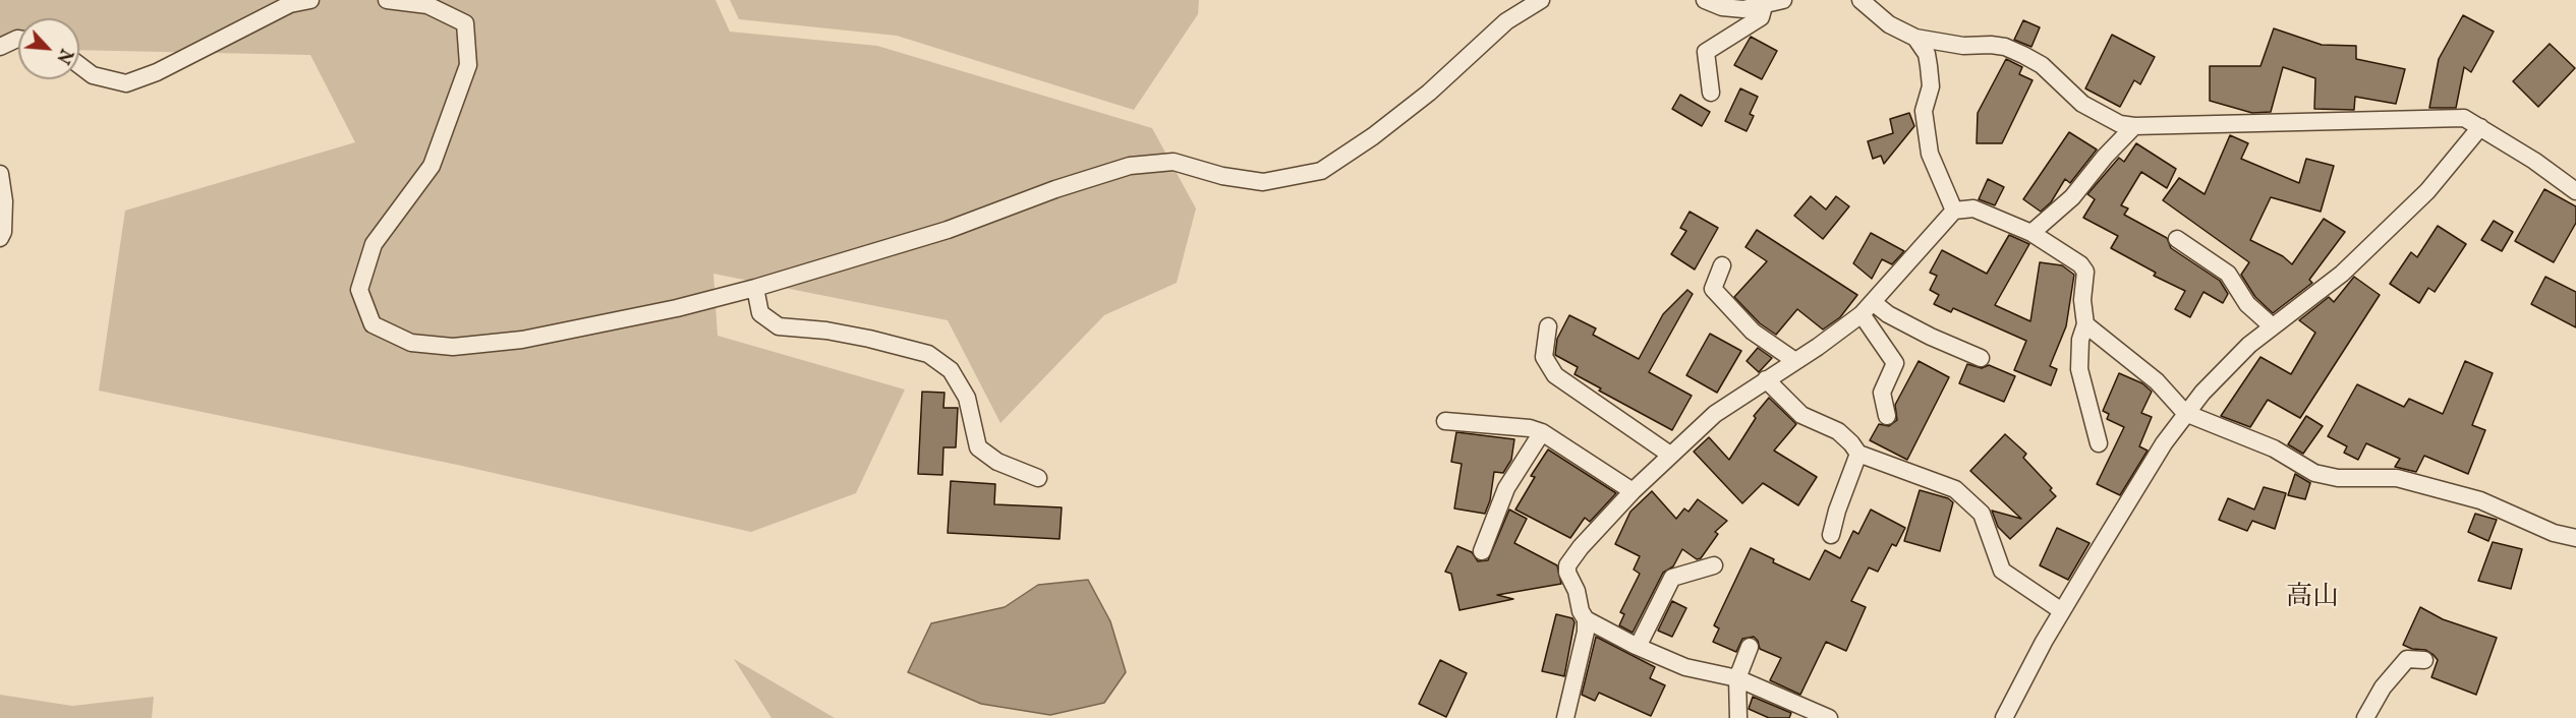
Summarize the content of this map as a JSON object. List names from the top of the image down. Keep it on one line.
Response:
{"districts":["高山"],"north":"bottom right"}
